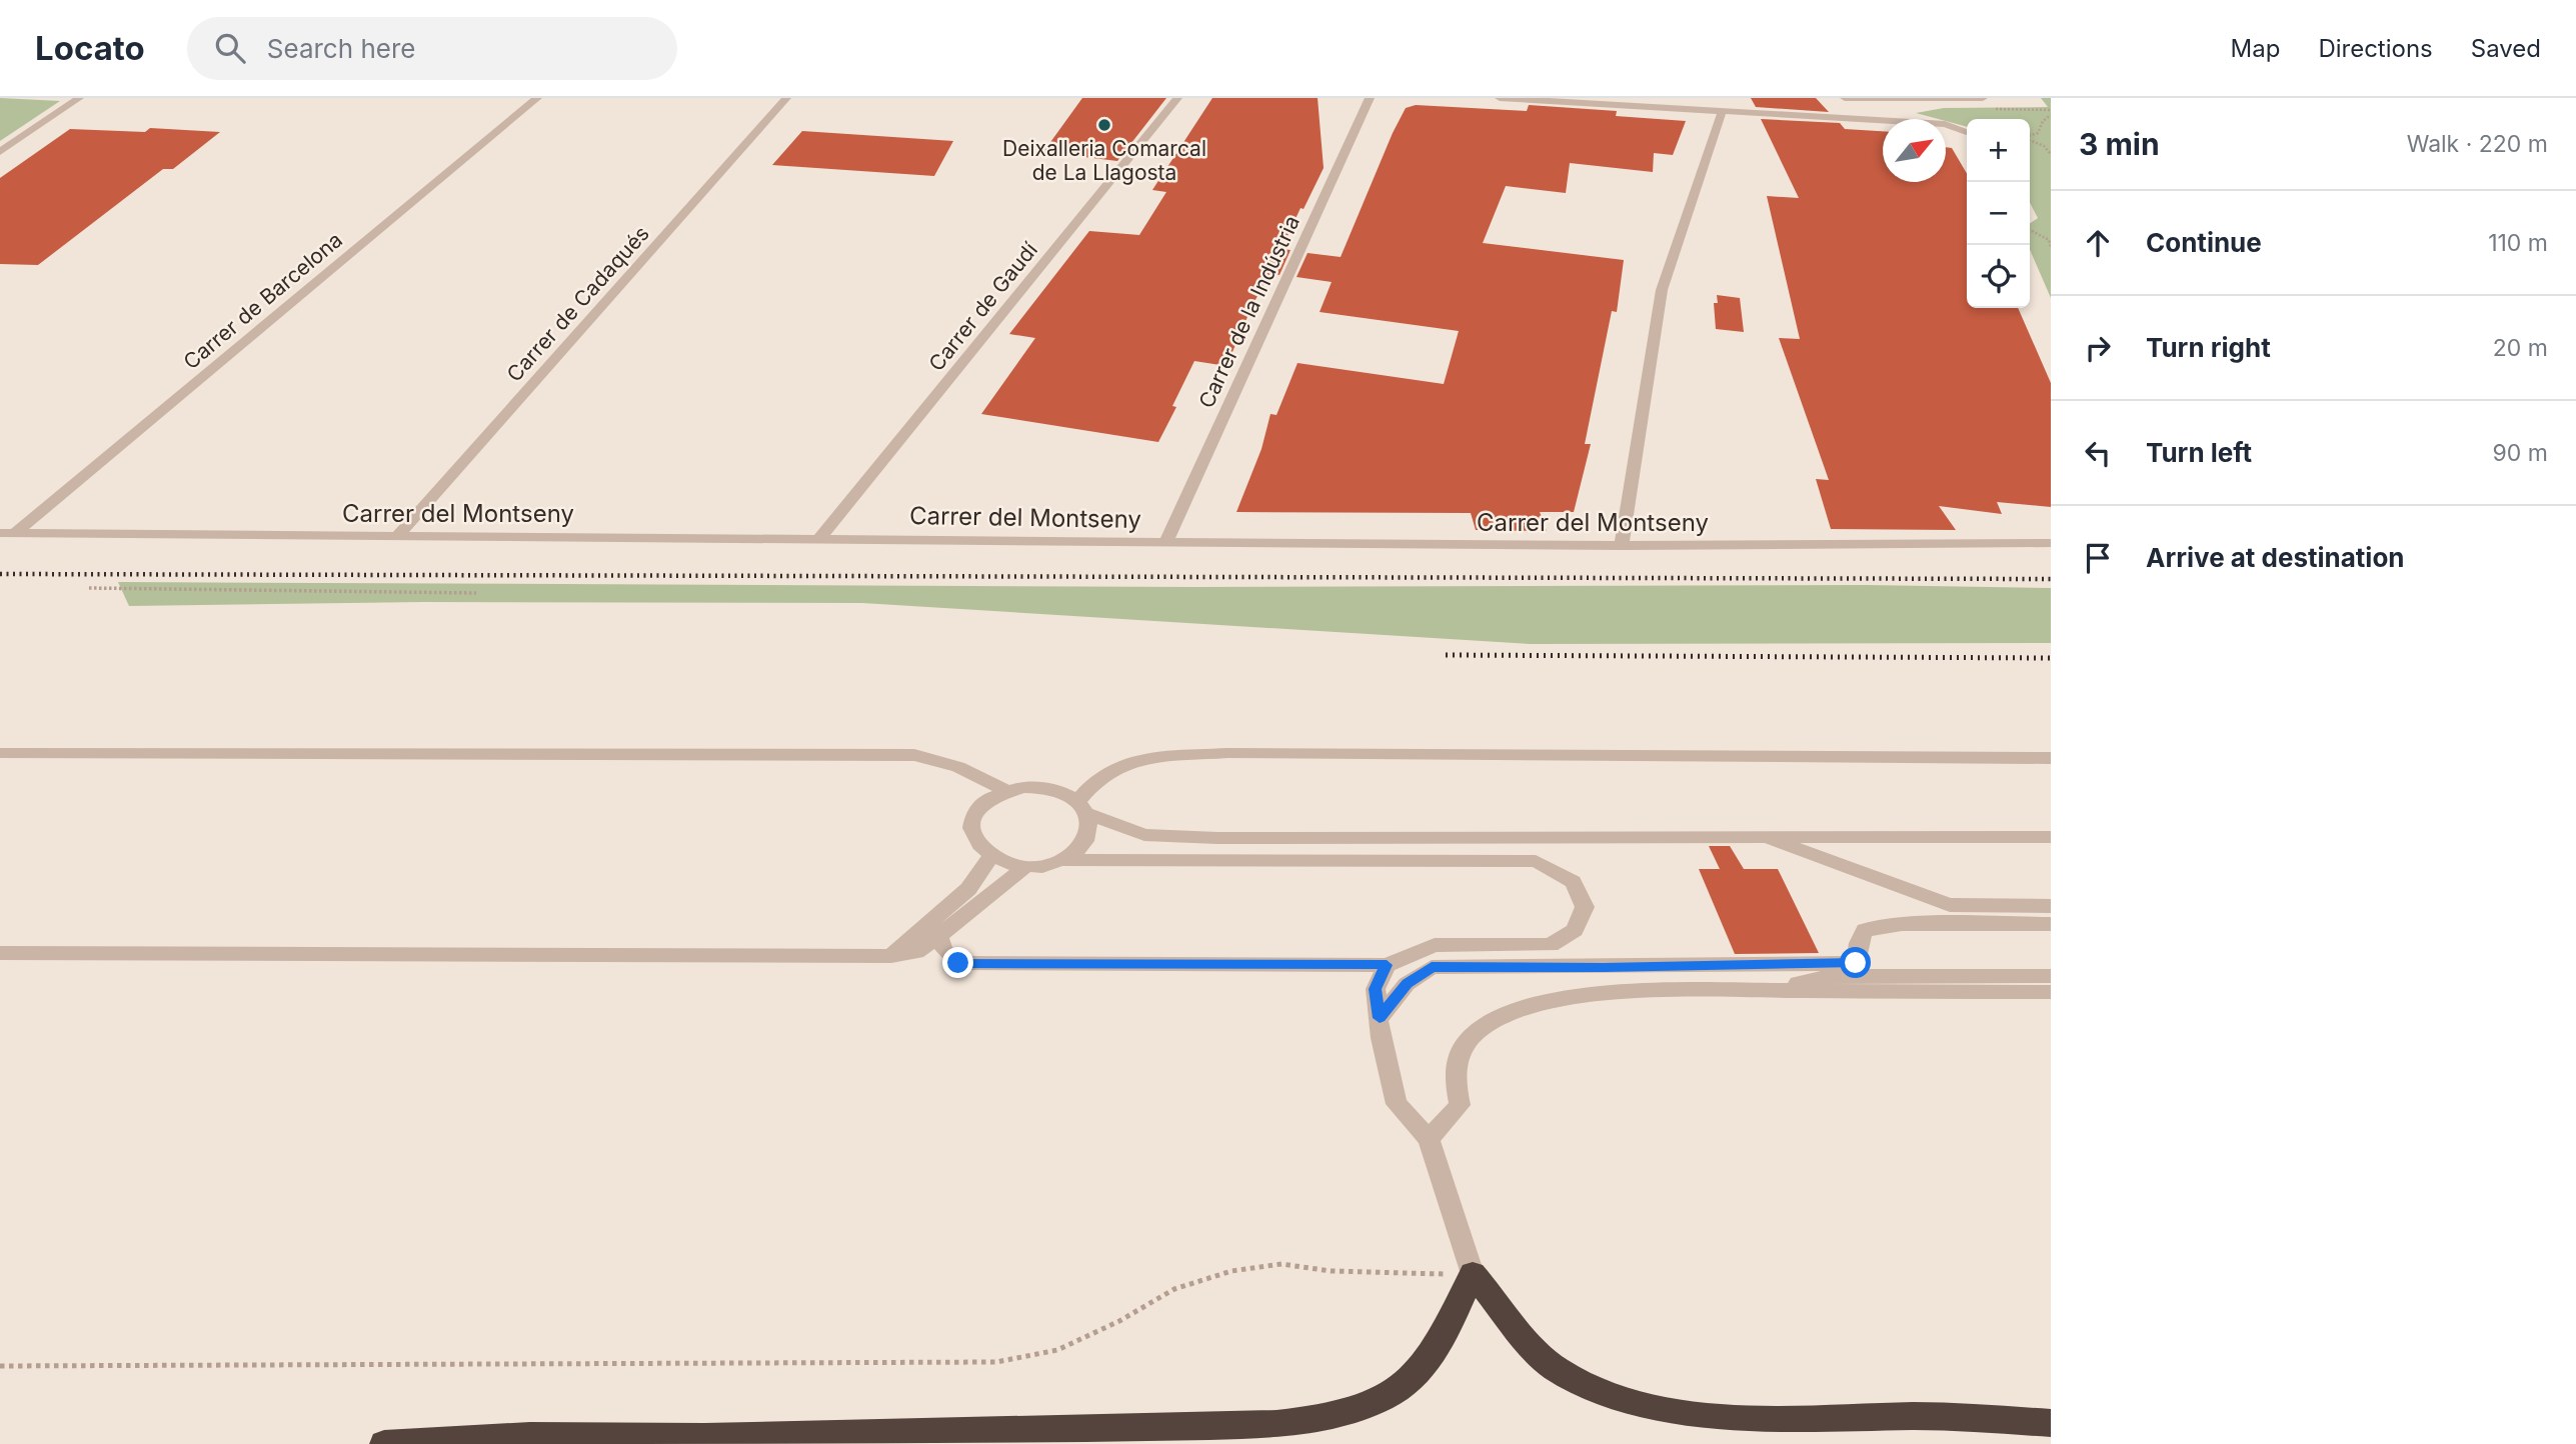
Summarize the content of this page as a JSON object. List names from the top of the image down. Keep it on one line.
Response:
{"streets":{"street":["Carrer de Barcelona","Carrer de Cadaqués","Carrer de Gaudí","Carrer de la Indústria","Carrer del Montseny"]},"crossings":[["Carrer de Barcelona","Carrer del Montseny"],["Carrer de Cadaqués","Carrer del Montseny"],["Carrer de Gaudí","Carrer del Montseny"],["Carrer de la Indústria","Carrer del Montseny"]],"places":["Deixalleria Comarcal de La Llagosta"],"north":"top right","page":{"header":"Locato","search":"Search here","nav":["Map","Directions","Saved"],"heading":["3 min","Walk · 220 m"],"map_buttons":["+","−"],"list":[["Continue","110 m"],["Turn right","20 m"],["Turn left","90 m"],"Arrive at destination"]}}
